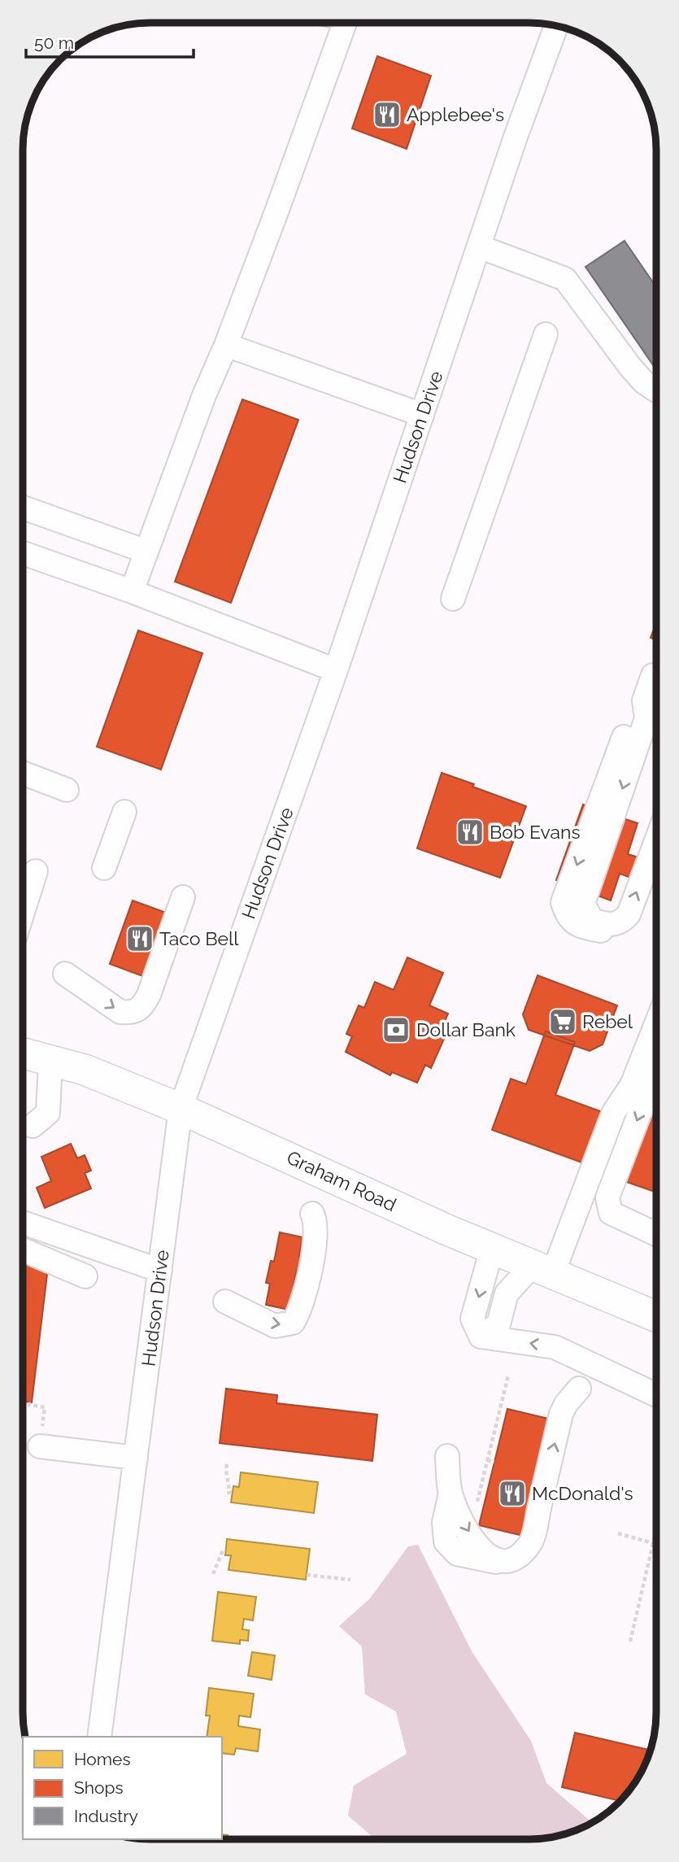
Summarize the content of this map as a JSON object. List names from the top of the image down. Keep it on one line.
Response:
{"streets":{"main road":["Graham Road"],"street":["Hudson Drive"]},"crossings":[["Hudson Drive","Graham Road"]],"places":{"restaurant":["Applebee's","Bob Evans","Taco Bell","McDonald's"],"supermarket":["Rebel"],"bank":["Dollar Bank"]},"legend":["Homes","Shops","Industry"],"scale_bar":"50 m"}
